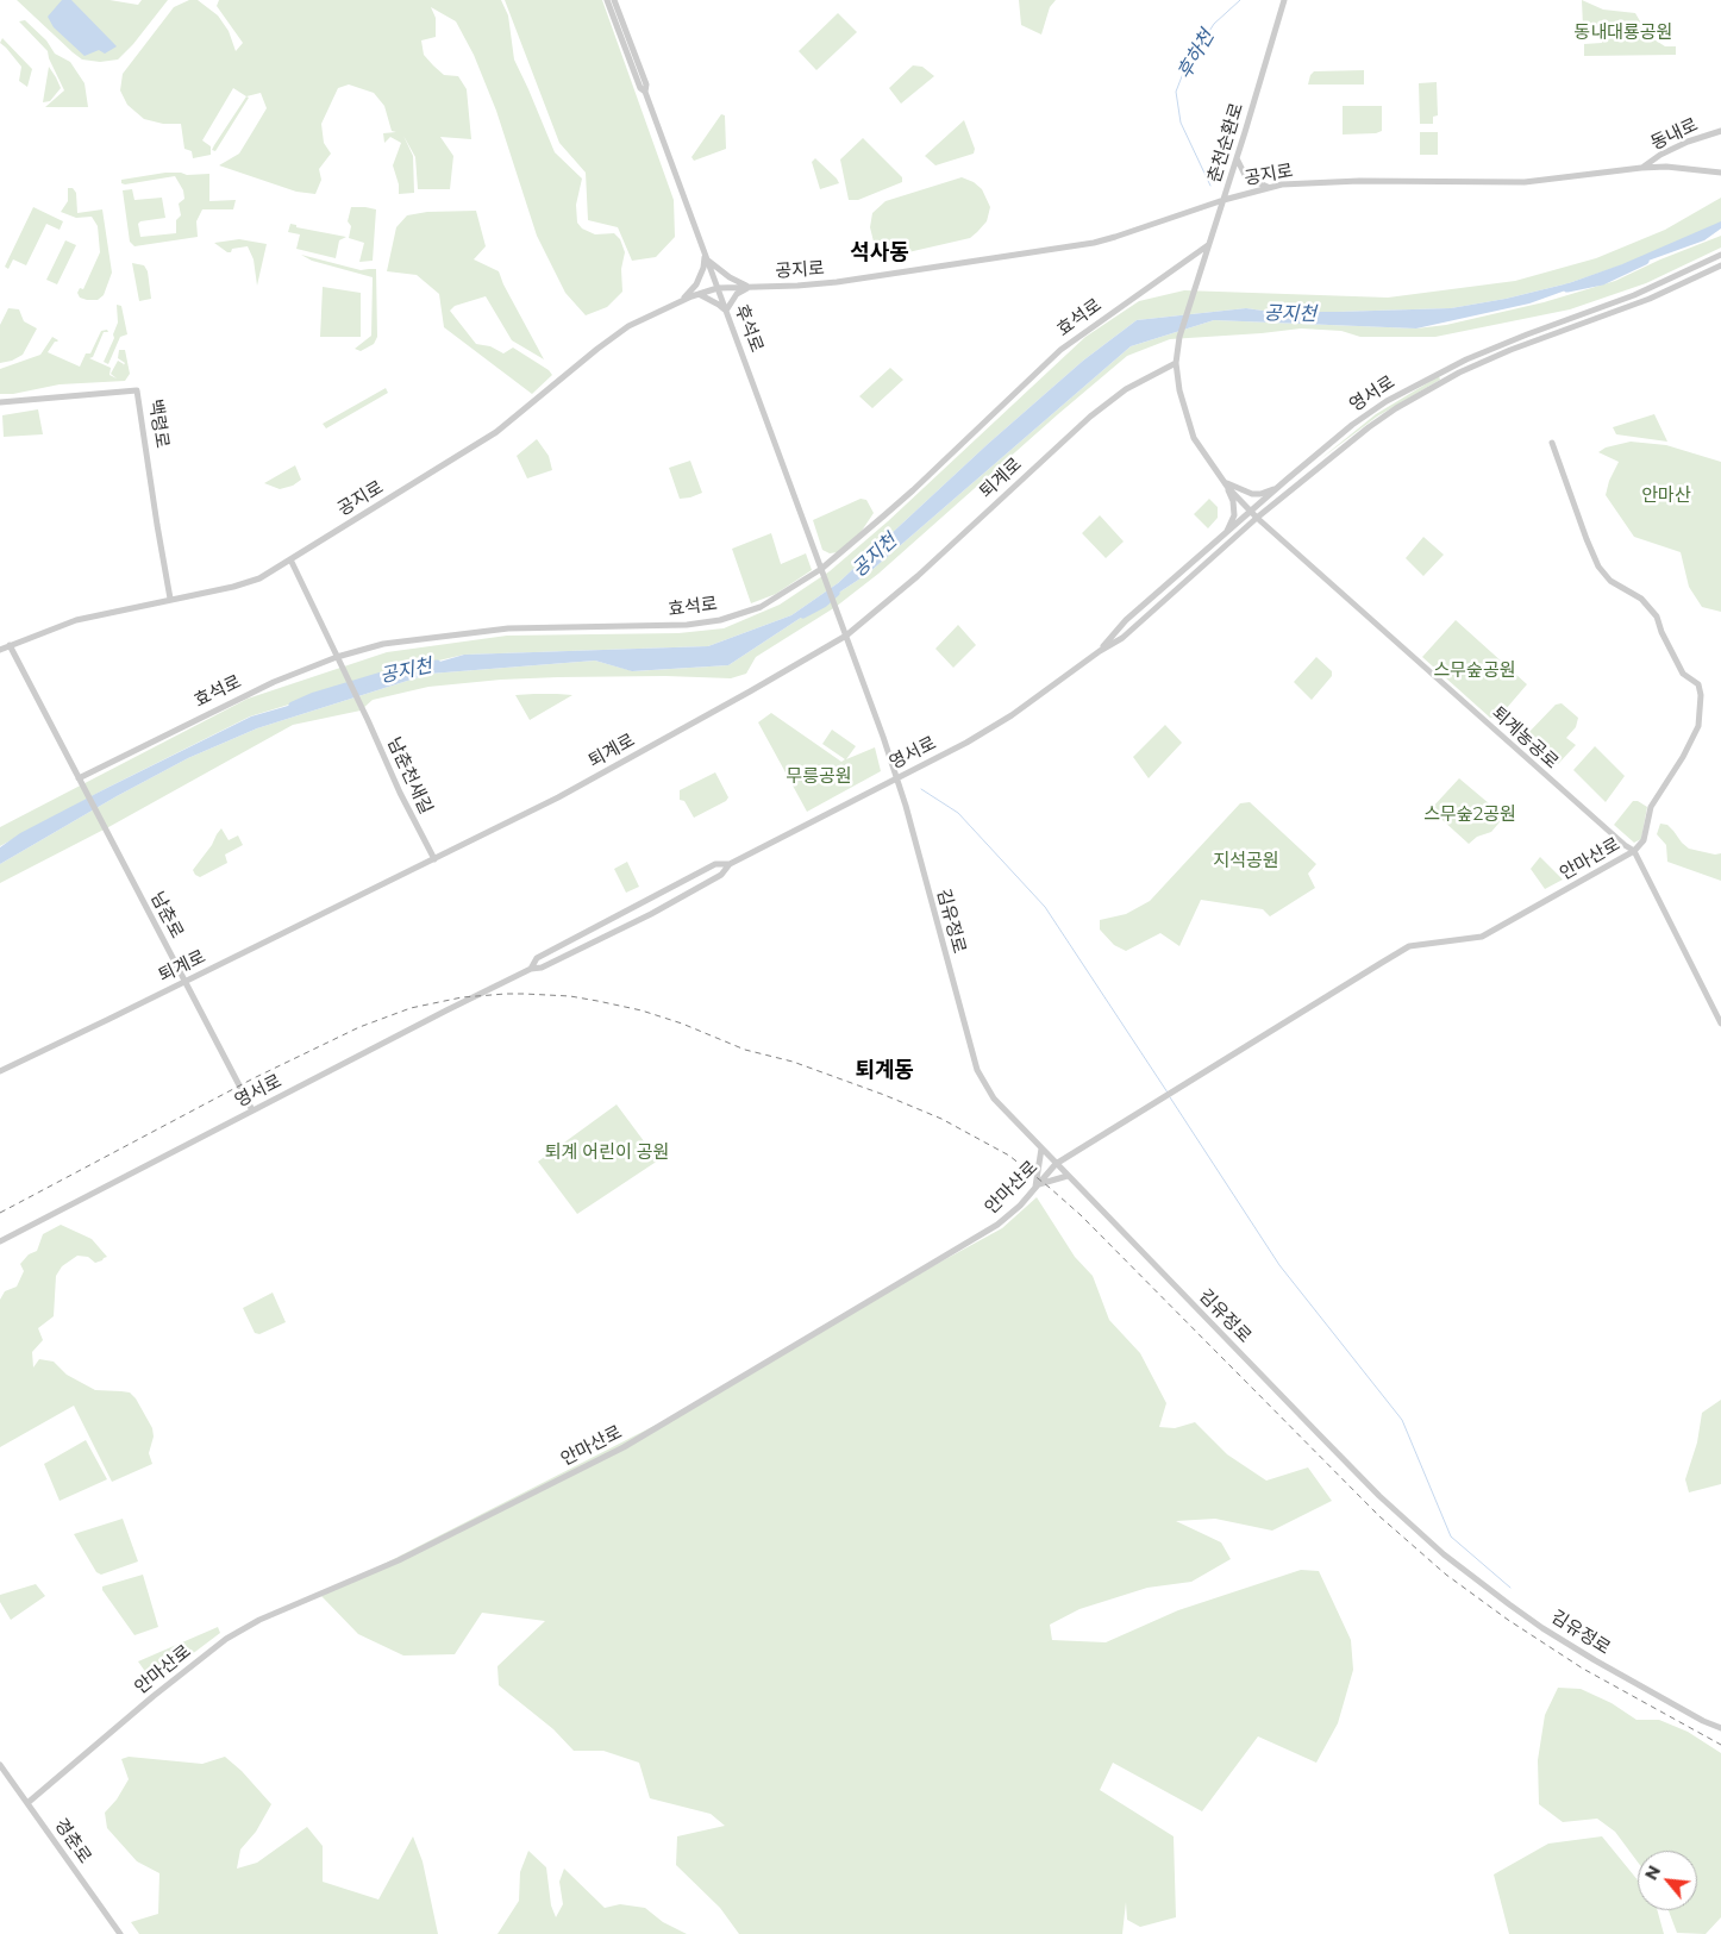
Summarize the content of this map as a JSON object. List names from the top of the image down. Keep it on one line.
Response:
{"streets":{"street":["동내로","춘천순환로","공지로","효석로","후석로","영서로","백령로","퇴계로","퇴계농공로","남춘천새길","안마산로","남춘로","김유정로","경춘로"]},"crossings":[["동내로","공지로"],["춘천순환로","공지로"],["춘천순환로","효석로"],["춘천순환로","퇴계로"],["공지로","후석로"],["공지로","백령로"],["효석로","후석로"],["효석로","남춘천새길"],["효석로","남춘로"],["후석로","퇴계로"],["영서로","퇴계농공로"],["영서로","남춘로"],["영서로","김유정로"],["퇴계로","남춘천새길"],["퇴계로","남춘로"],["퇴계농공로","안마산로"],["안마산로","김유정로"],["안마산로","경춘로"]],"districts":["석사동","퇴계동"],"water":["후하천","공지천"],"parks":["동내대룡공원","안마산","스무숲공원","무릉공원","스무숲2공원","지석공원","퇴계 어린이 공원"],"north":"top left"}
